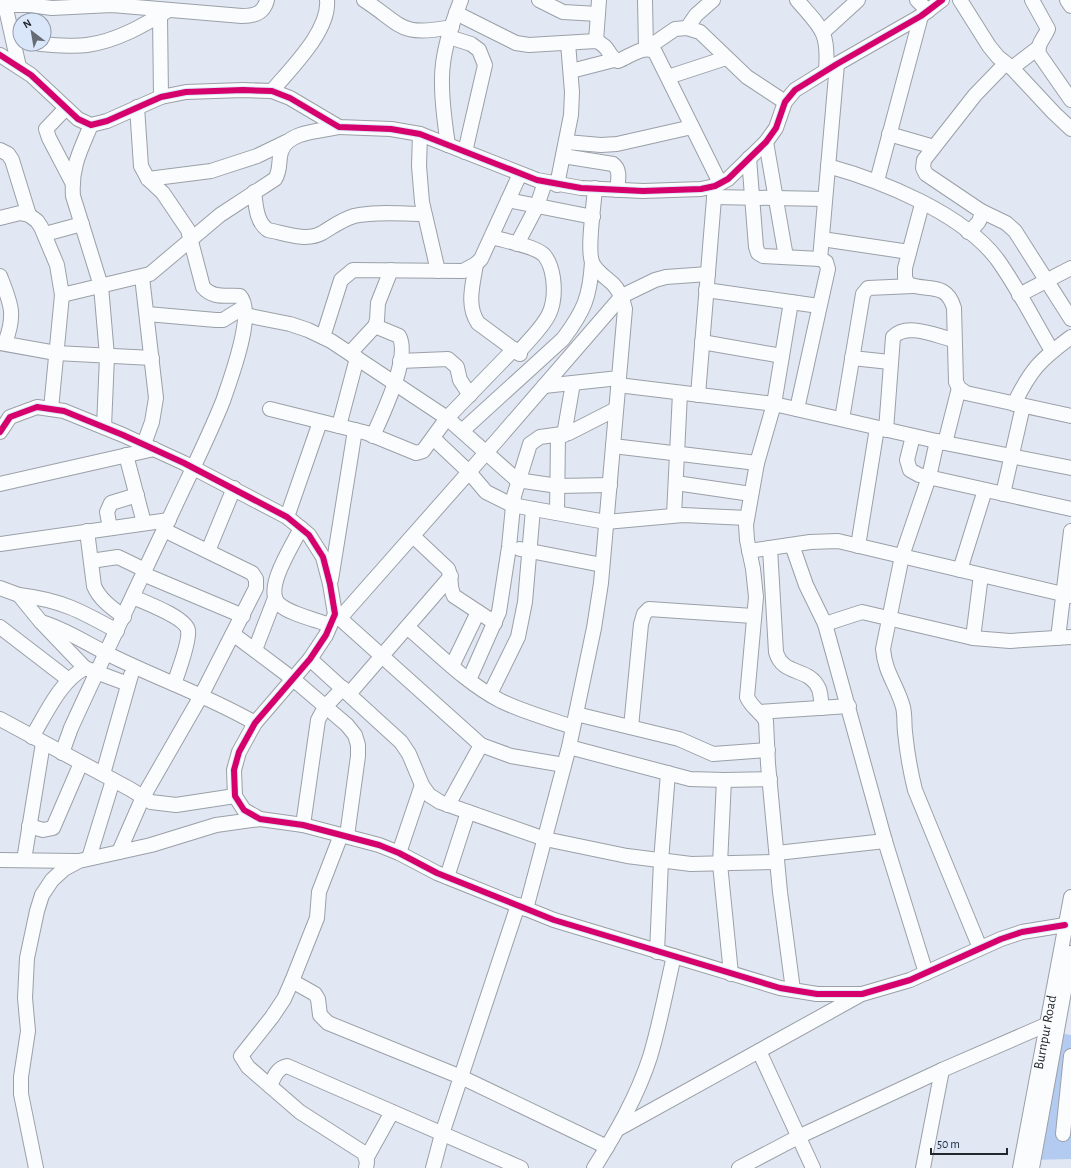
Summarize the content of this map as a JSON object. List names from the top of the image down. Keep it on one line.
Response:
{"streets":{"street":["Burnpur Road"]},"scale_bar":"50 m","north":"top left"}
